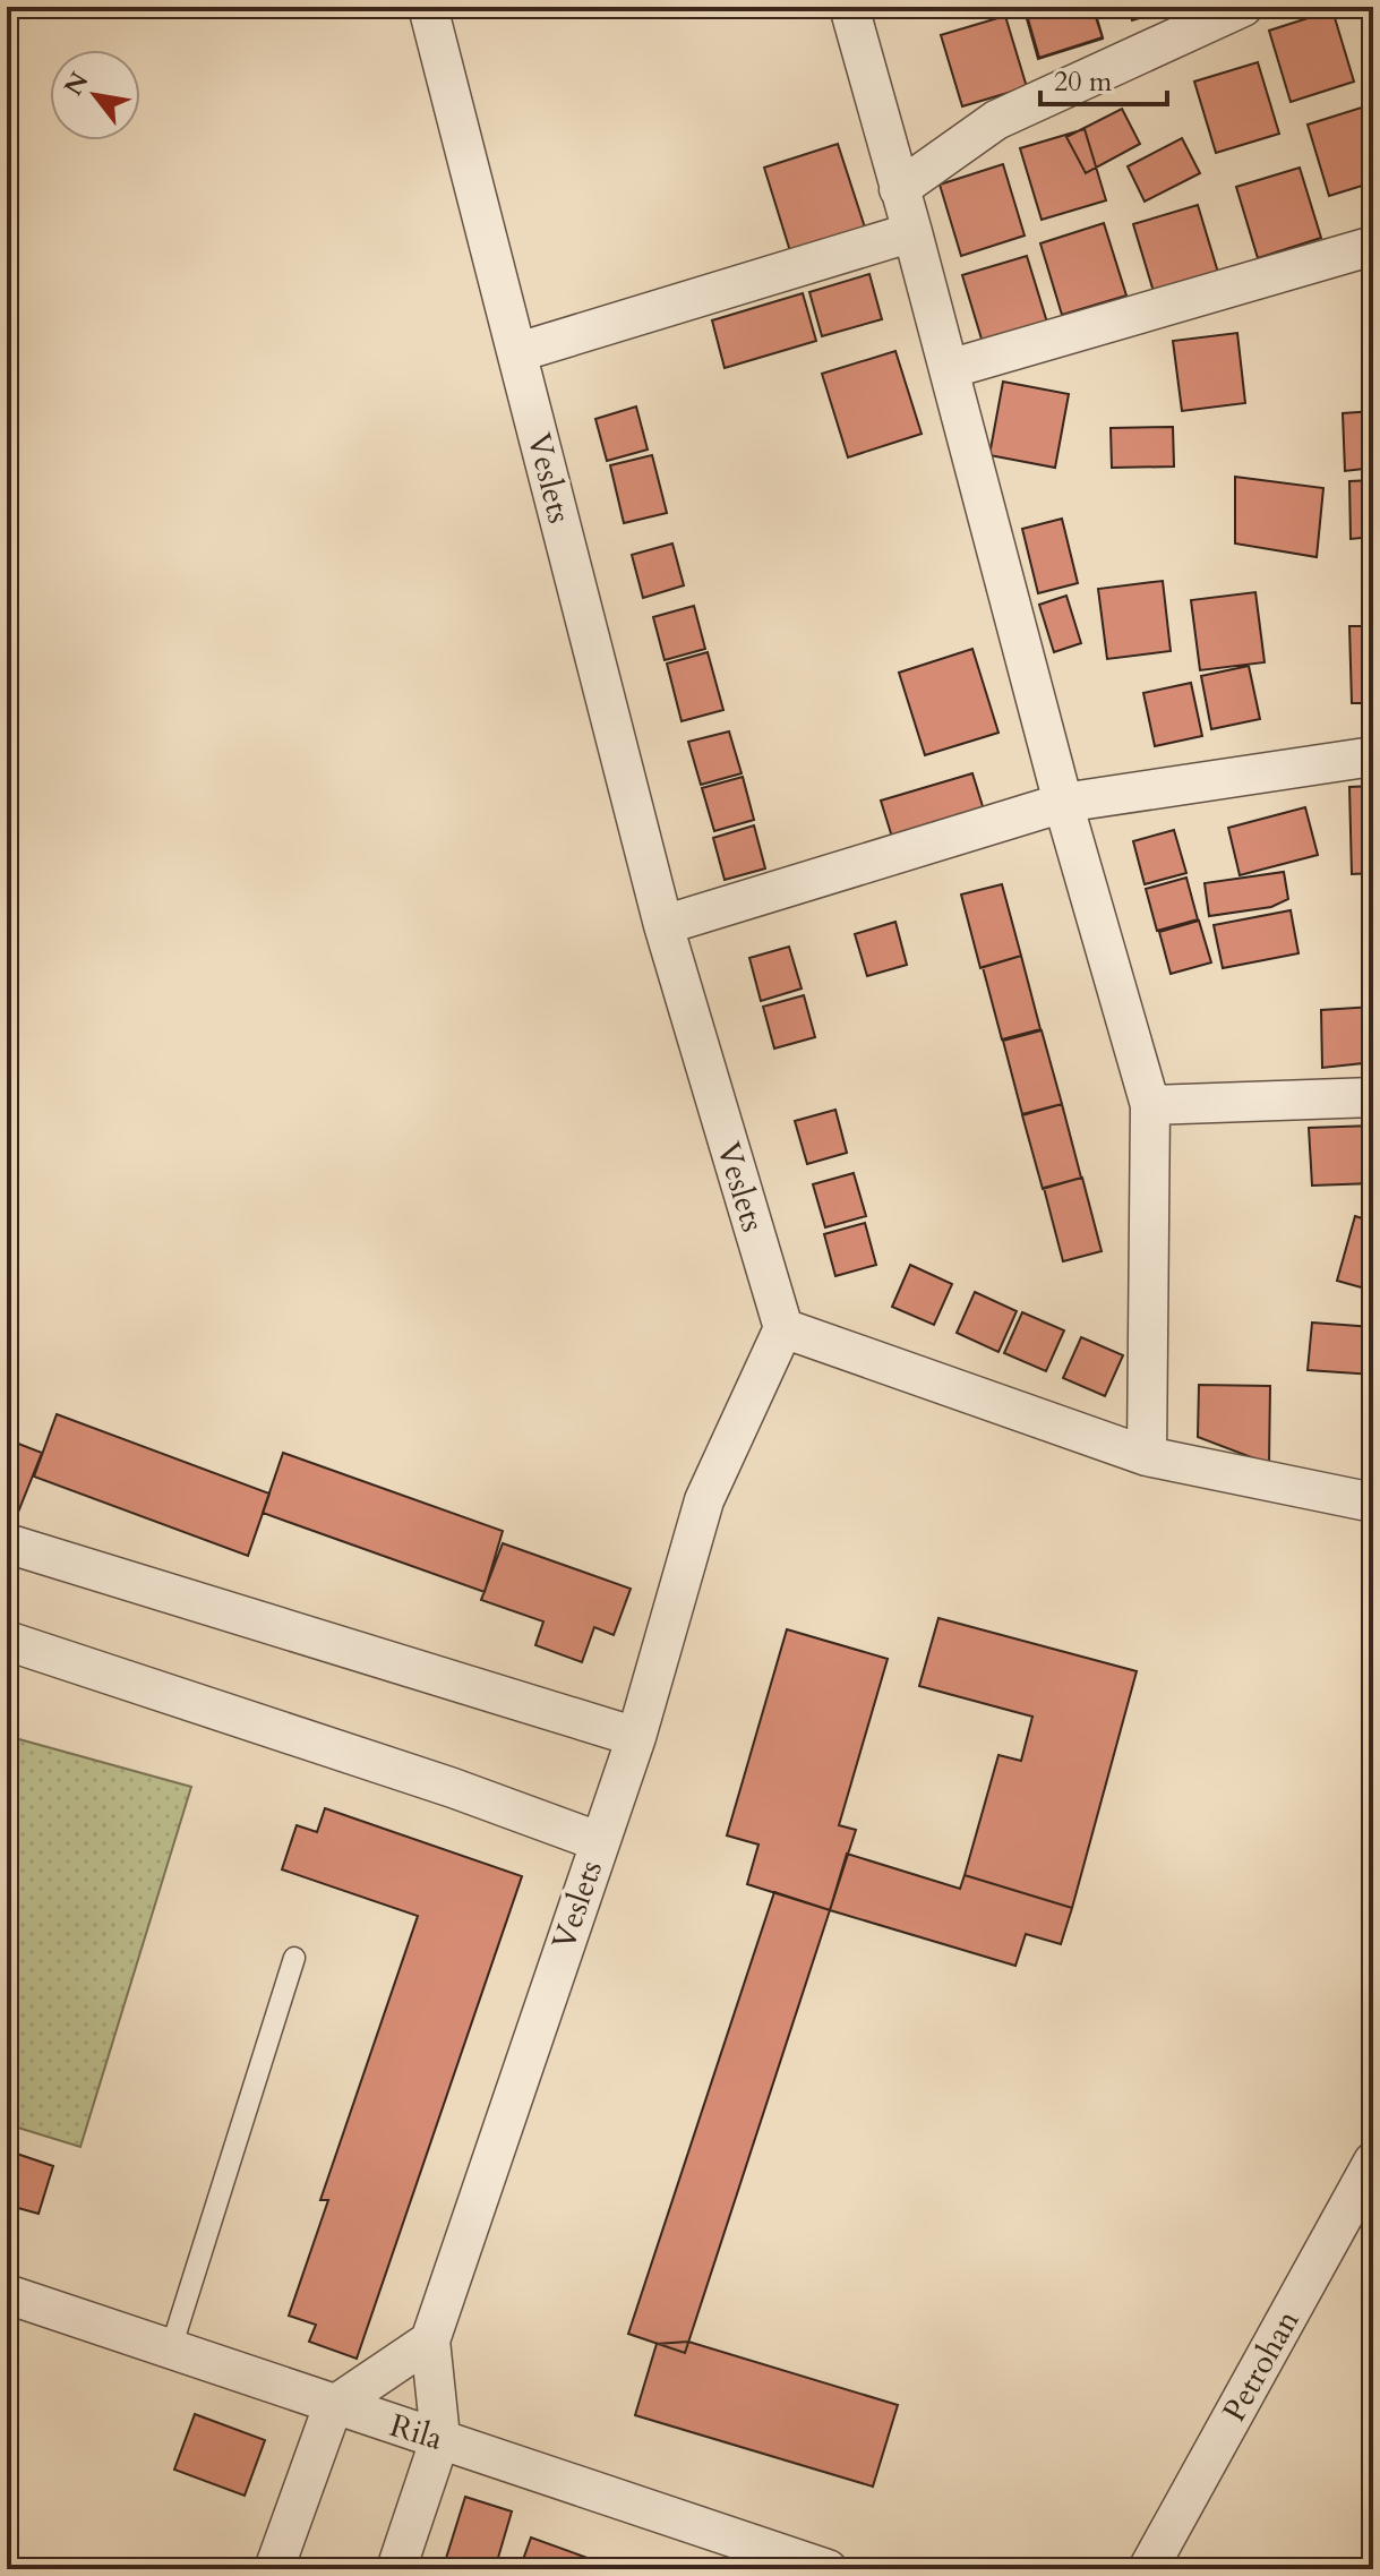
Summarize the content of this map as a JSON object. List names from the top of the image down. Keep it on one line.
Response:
{"streets":{"street":["Veslets","Petrohan","Rila"]},"crossings":[["Veslets","Rila"]],"scale_bar":"20 m","north":"top left"}
